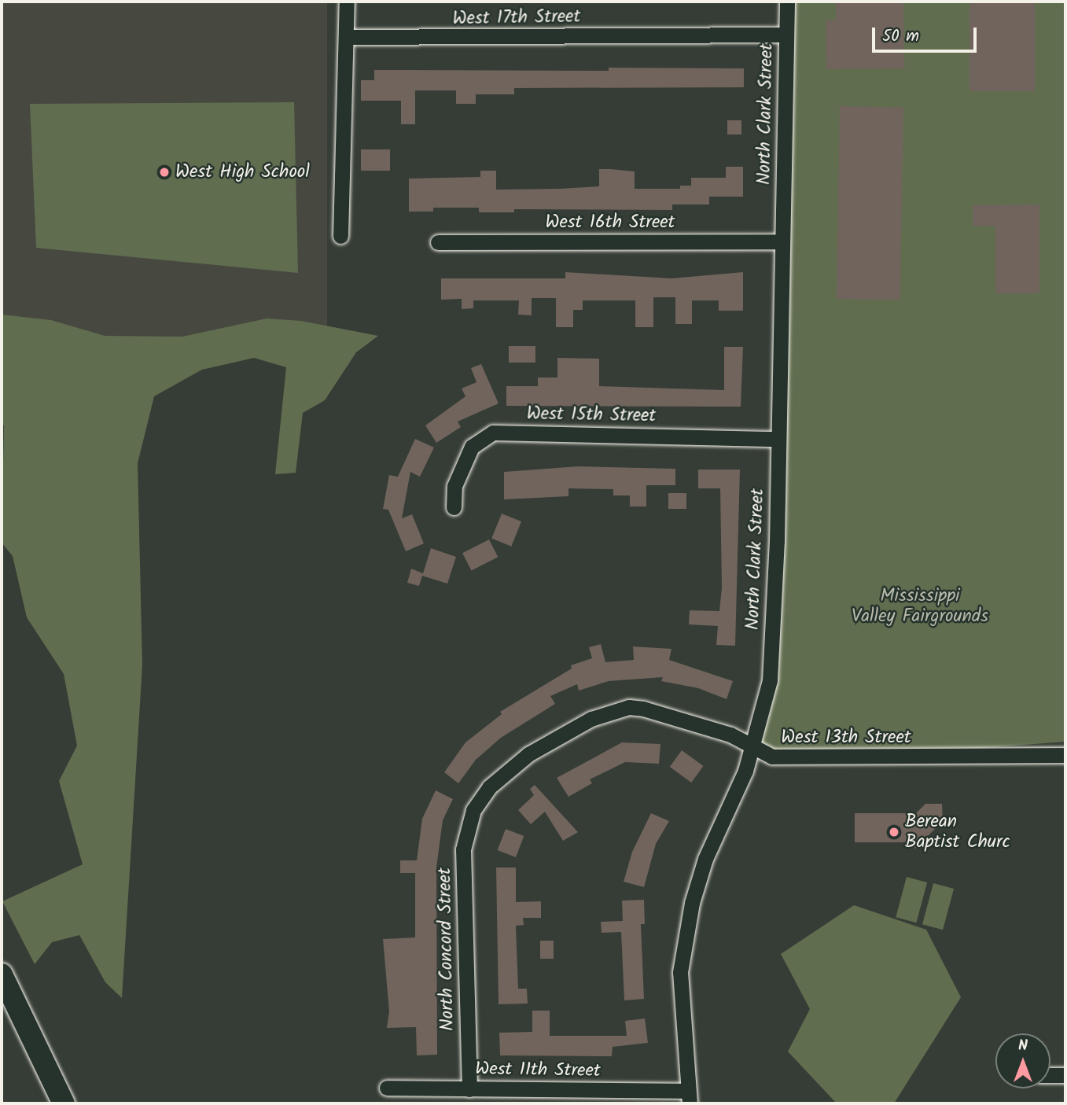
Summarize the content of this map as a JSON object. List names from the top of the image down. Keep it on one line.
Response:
{"streets":{"street":["West 17th Street","North Clark Street","West 16th Street","West 15th Street","West 13th Street","North Concord Street","West 11th Street"]},"crossings":[["West 17th Street","North Clark Street"],["North Clark Street","West 16th Street"],["North Clark Street","West 15th Street"],["North Clark Street","West 13th Street"],["North Clark Street","West 11th Street"],["West 13th Street","North Concord Street"],["North Concord Street","West 11th Street"]],"parks":["Mississippi Valley Fairgrounds"],"places":["West High School","Berean Baptist Churc"],"scale_bar":"50 m","north":"top"}
